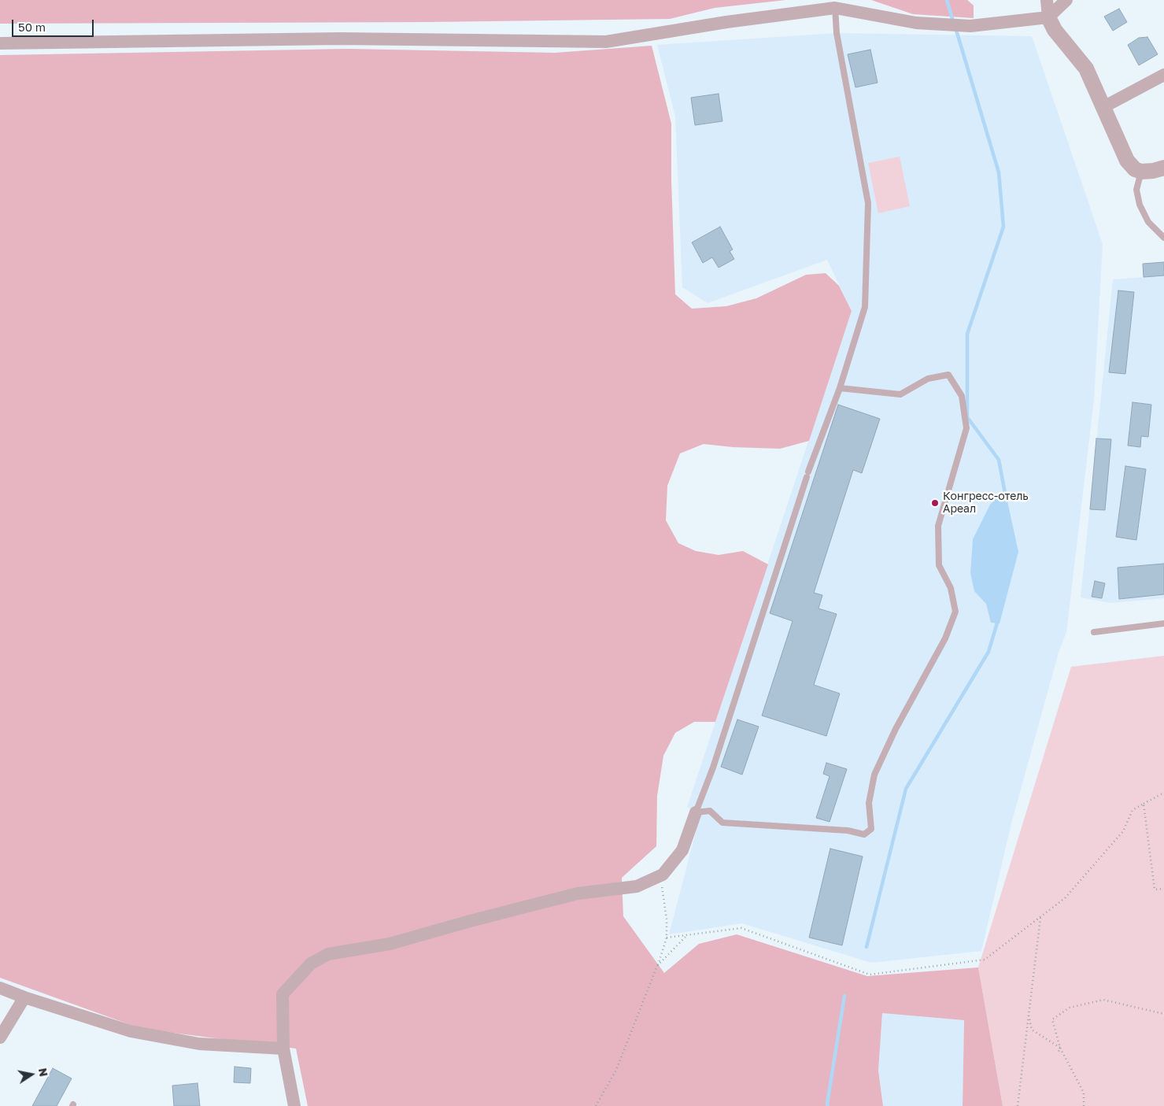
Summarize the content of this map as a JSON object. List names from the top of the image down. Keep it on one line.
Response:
{"places":["Конгресс-отель Ареал"],"scale_bar":"50 m","north":"right"}
